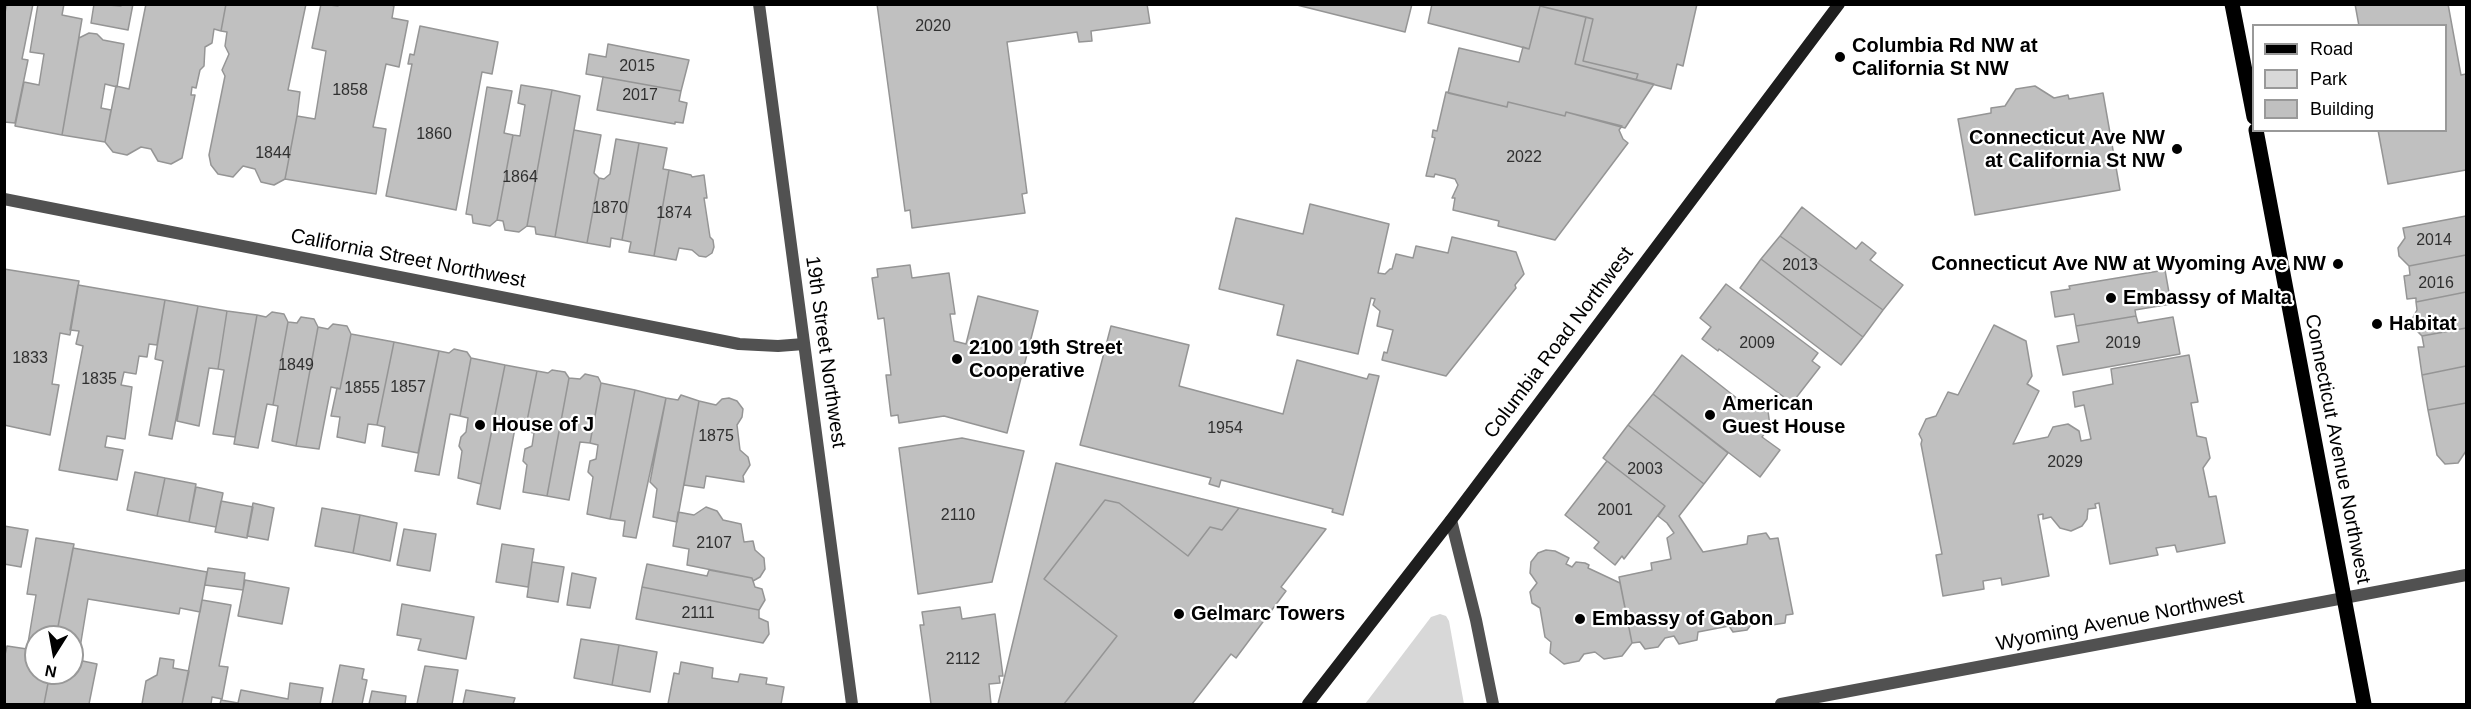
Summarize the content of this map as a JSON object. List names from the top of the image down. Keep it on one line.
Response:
{"streets":{"main road":["Columbia Road Northwest","Connecticut Avenue Northwest"],"street":["California Street Northwest","19th Street Northwest","Wyoming Avenue Northwest"]},"crossings":[["California Street Northwest","19th Street Northwest"],["Connecticut Avenue Northwest","Wyoming Avenue Northwest"]],"places":["Columbia Rd NW at California St NW","Connecticut Ave NW at California St NW","Connecticut Ave NW at Wyoming Ave NW","Embassy of Malta","Habitat","2100 19th Street Cooperative","American Guest House","House of J","Gelmarc Towers","Embassy of Gabon"],"house_numbers":["2020","2015","1858","2017","1860","1844","2022","1864","1870","1874","2014","2013","2016","2009","2019","1833","1849","1835","1857","1855","1954","1875","2029","2003","2001","2110","2107","2111","2112"],"legend":["Road","Park","Building"],"north":"bottom"}
